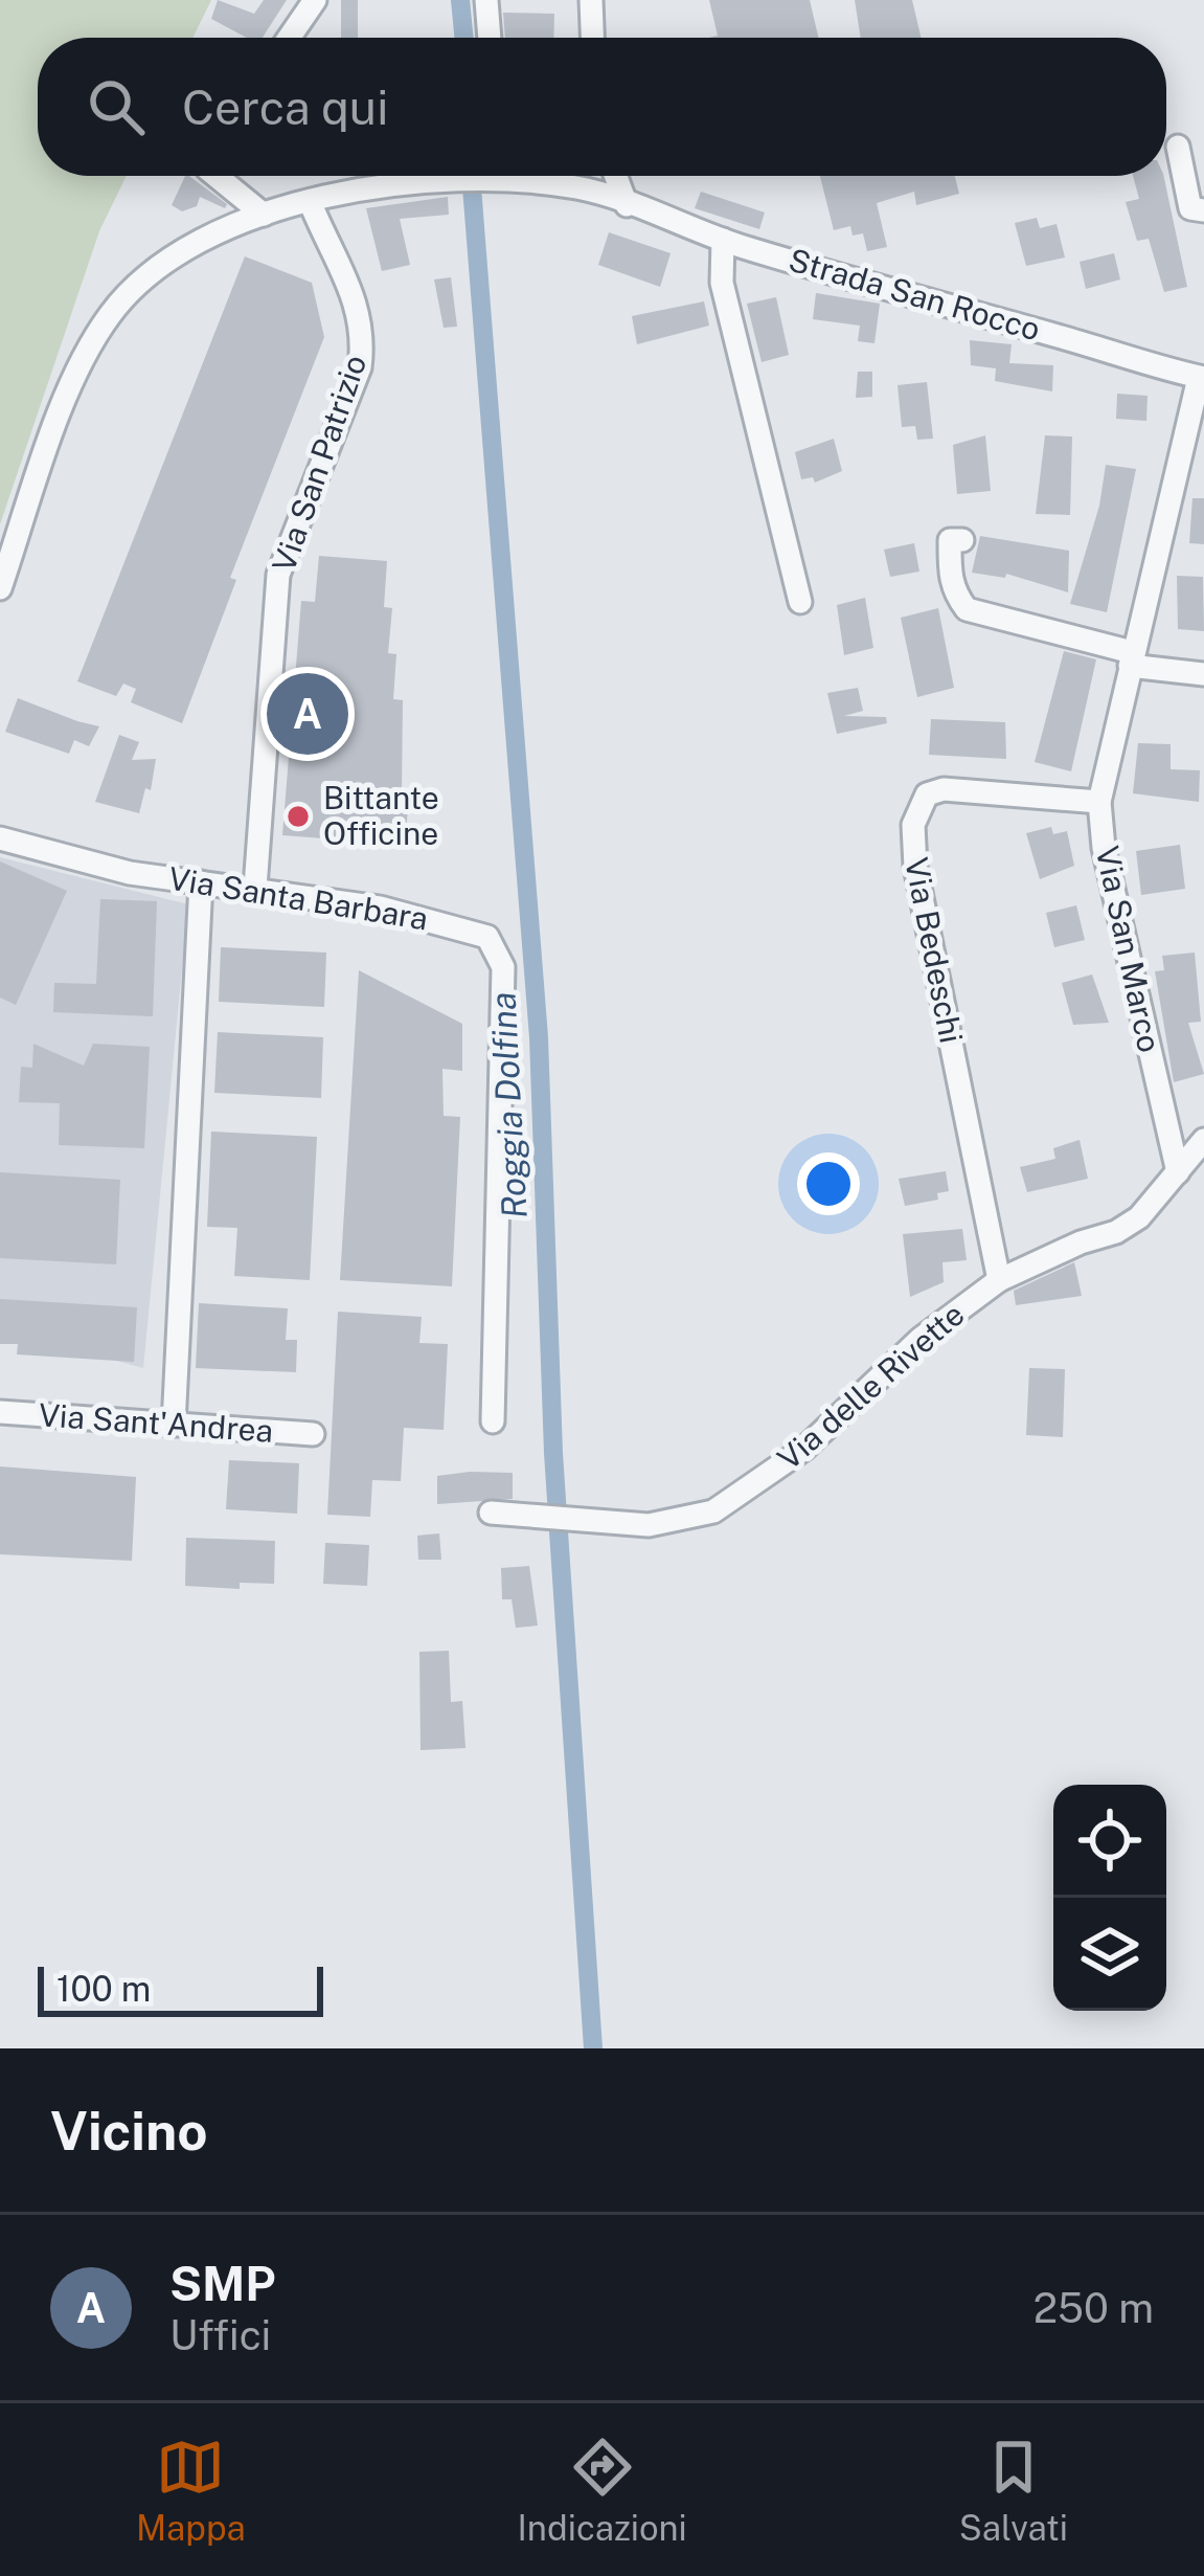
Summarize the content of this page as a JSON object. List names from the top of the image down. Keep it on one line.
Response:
{"streets":{"street":["Strada San Rocco","Via San Patrizio","Via Santa Barbara","Via San Marco","Via Bedeschi","Via delle Rivette","Via Sant'Andrea"]},"crossings":[["Strada San Rocco","Via San Patrizio"],["Strada San Rocco","Via San Marco"],["Via San Patrizio","Via Santa Barbara"],["Via San Marco","Via Bedeschi"],["Via San Marco","Via delle Rivette"],["Via Bedeschi","Via delle Rivette"]],"water":["Roggia Dolfina"],"places":["Bittante Officine"],"scale_bar":"100 m","page":{"search":"Cerca qui","pins":"A","scale":"100 m","heading":"Vicino","list":[{"mark":"A","name":"SMP","note":"Uffici","value":"250 m"}],"nav":["Mappa","Indicazioni","Salvati"]}}
